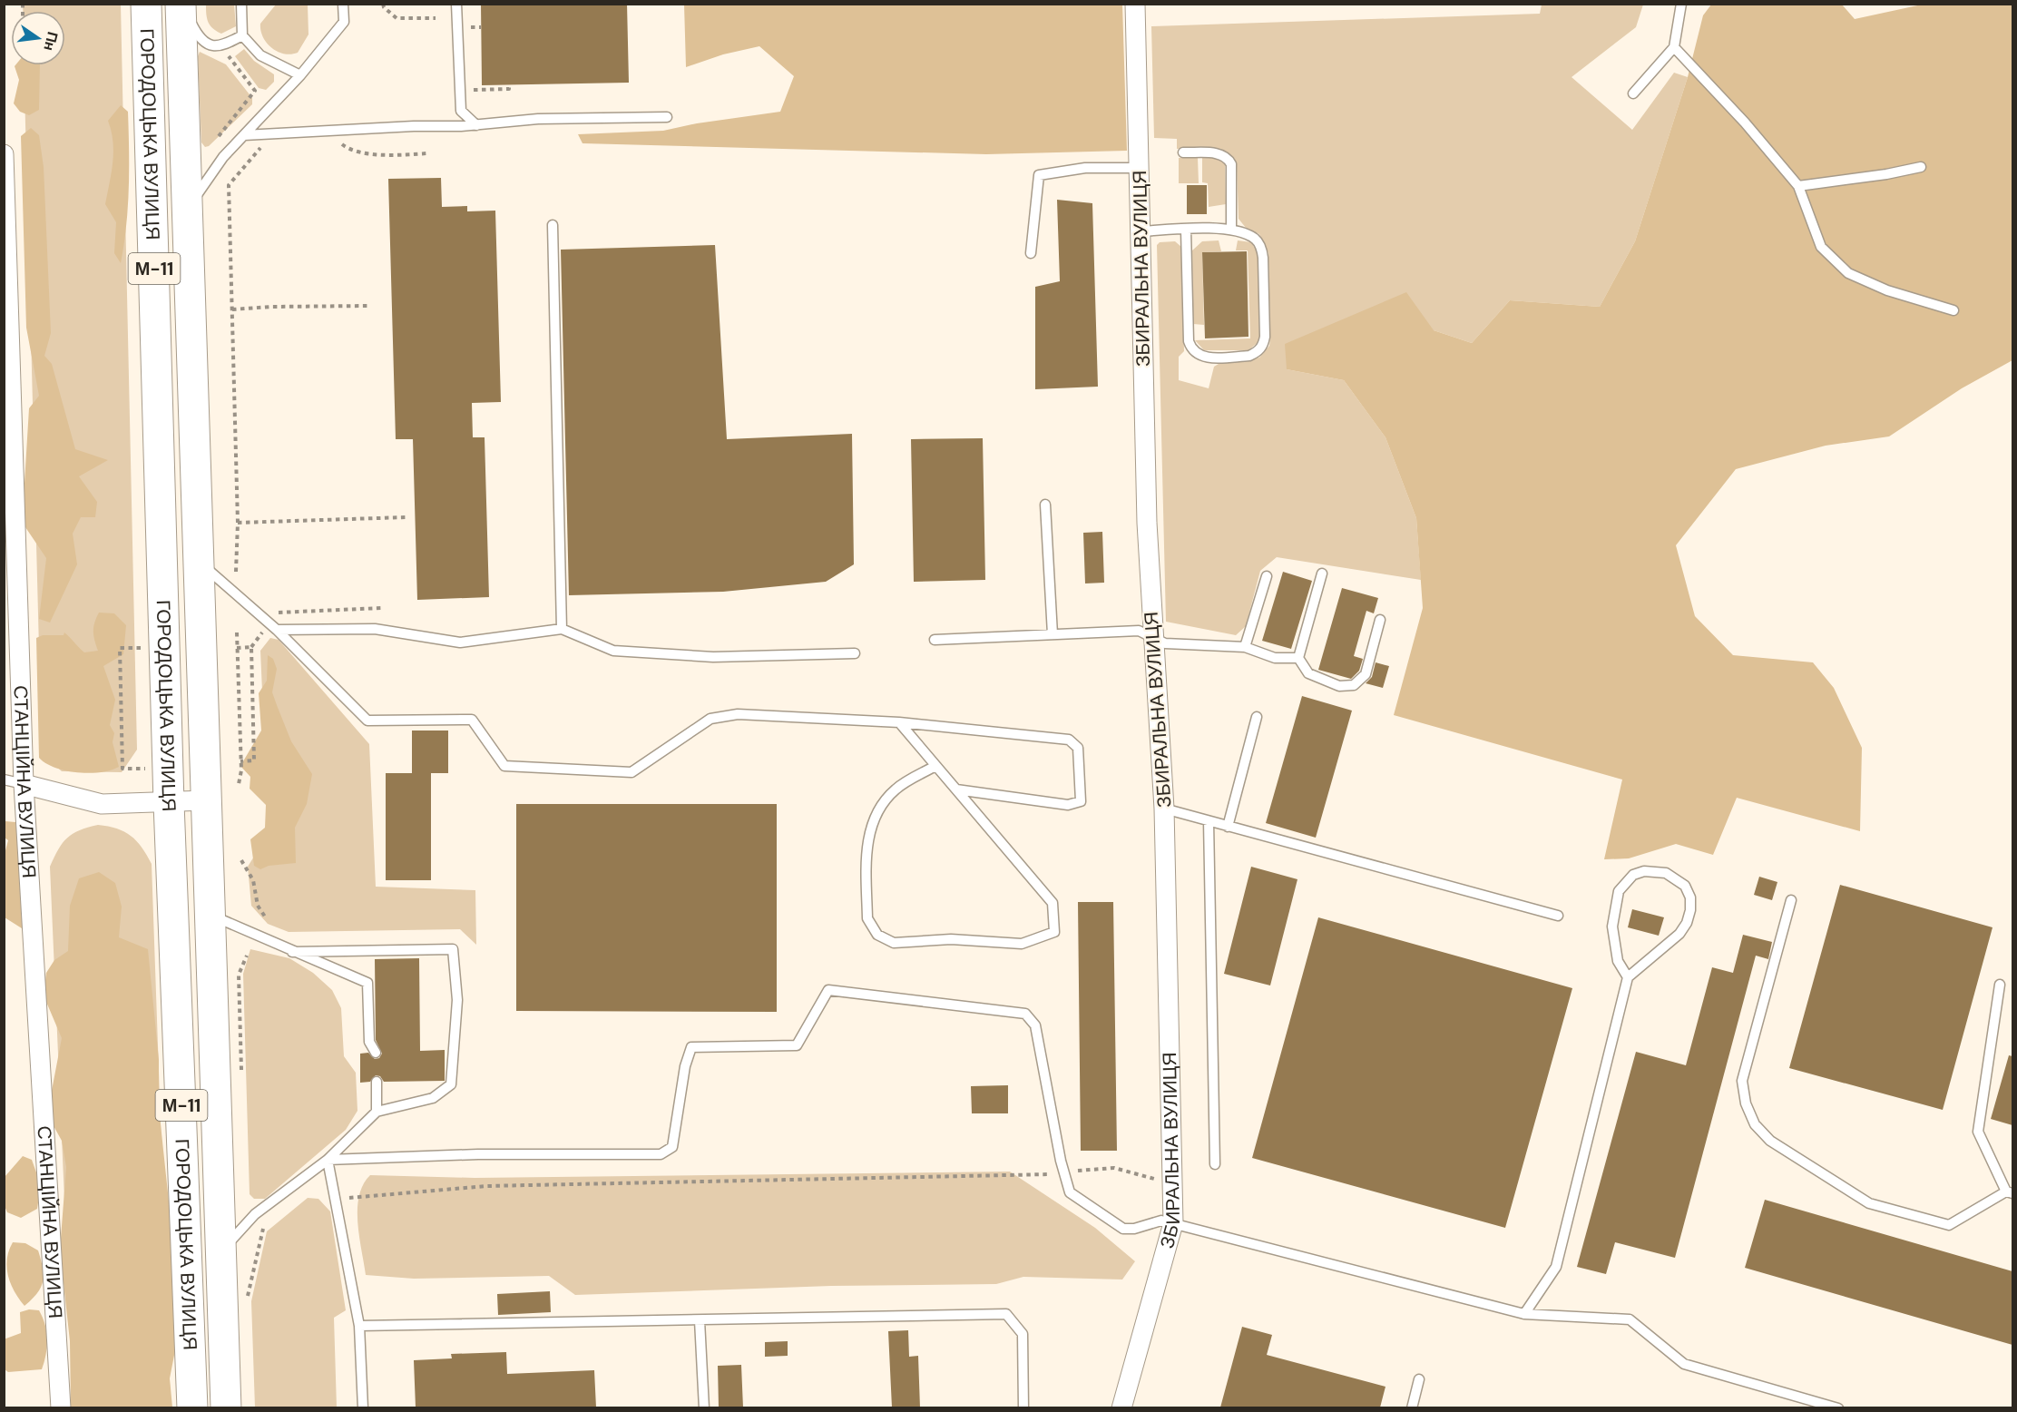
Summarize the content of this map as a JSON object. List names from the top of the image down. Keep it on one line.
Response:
{"streets":{"main road":["ГОРОДОЦЬКА ВУЛИЦЯ","М-11"],"street":["ЗБИРАЛЬНА ВУЛИЦЯ","СТАНЦІЙНА ВУЛИЦЯ"]},"north":"right"}
